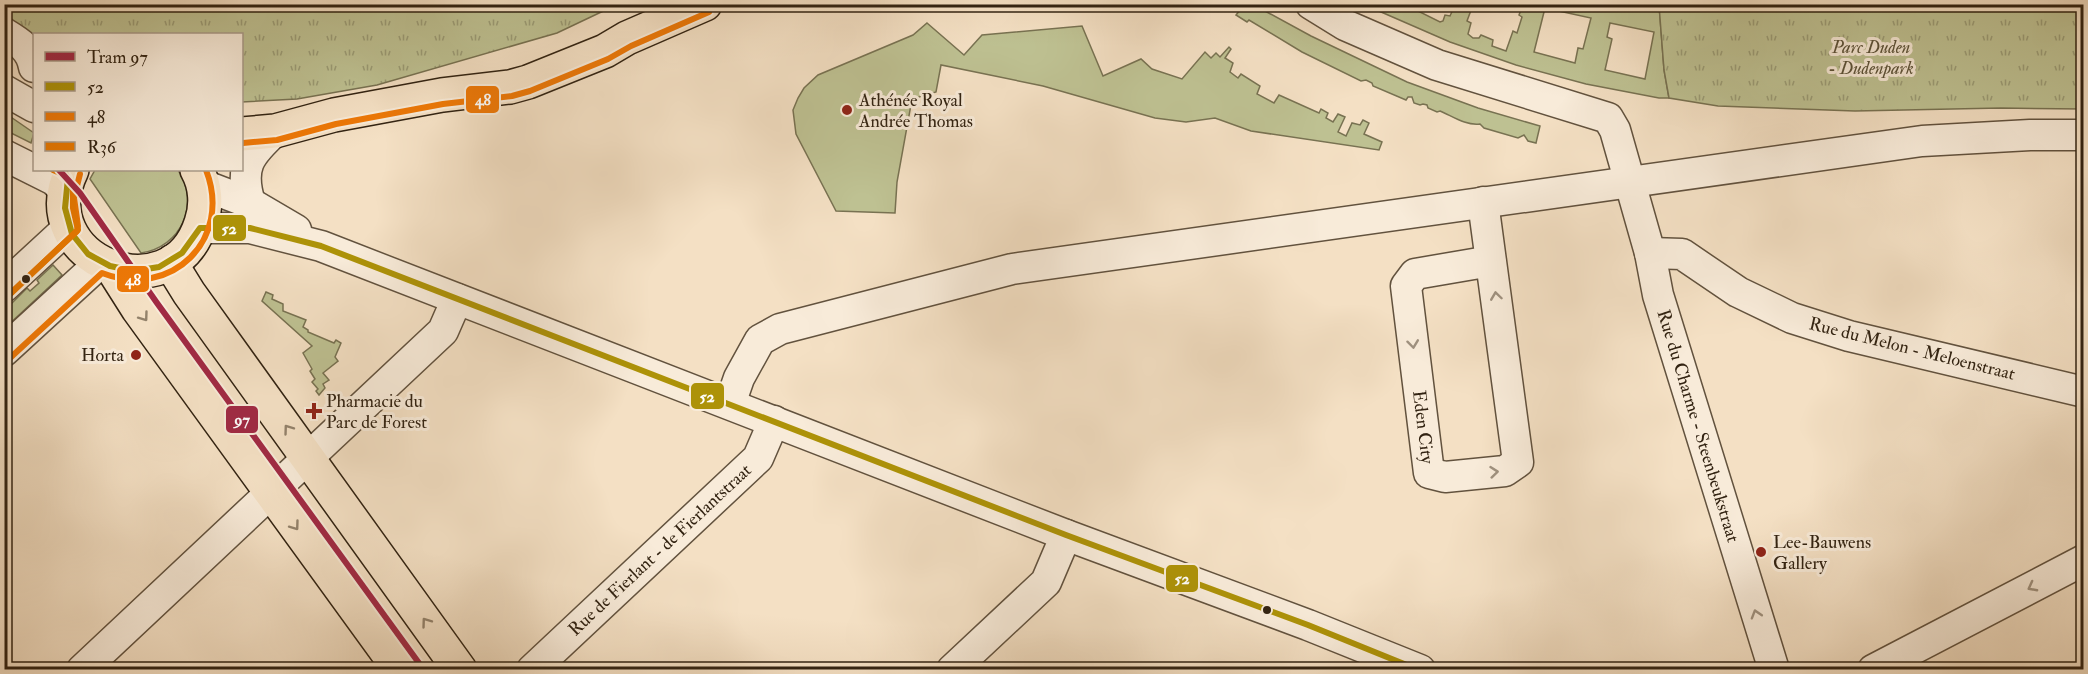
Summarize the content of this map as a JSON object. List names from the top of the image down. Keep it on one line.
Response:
{"streets":{"street":["Rue du Melon - Meloenstraat","Rue du Charme - Steenbeukstraat","Eden City","Rue de Fierlant - de Fierlantstraat"]},"crossings":[["Rue du Melon - Meloenstraat","Rue du Charme - Steenbeukstraat"]],"one_way":["Rue du Charme - Steenbeukstraat"],"parks":["Parc Duden - Dudenpark"],"places":{"other":["Athénée Royal Andrée Thomas","Horta","Lee-Bauwens Gallery"],"health":["Pharmacie du Parc de Forest"]},"lines":["transit line 48","tram line 97","transit line 52","transit line R36"],"legend":["Tram 97","52","48","R36"]}
